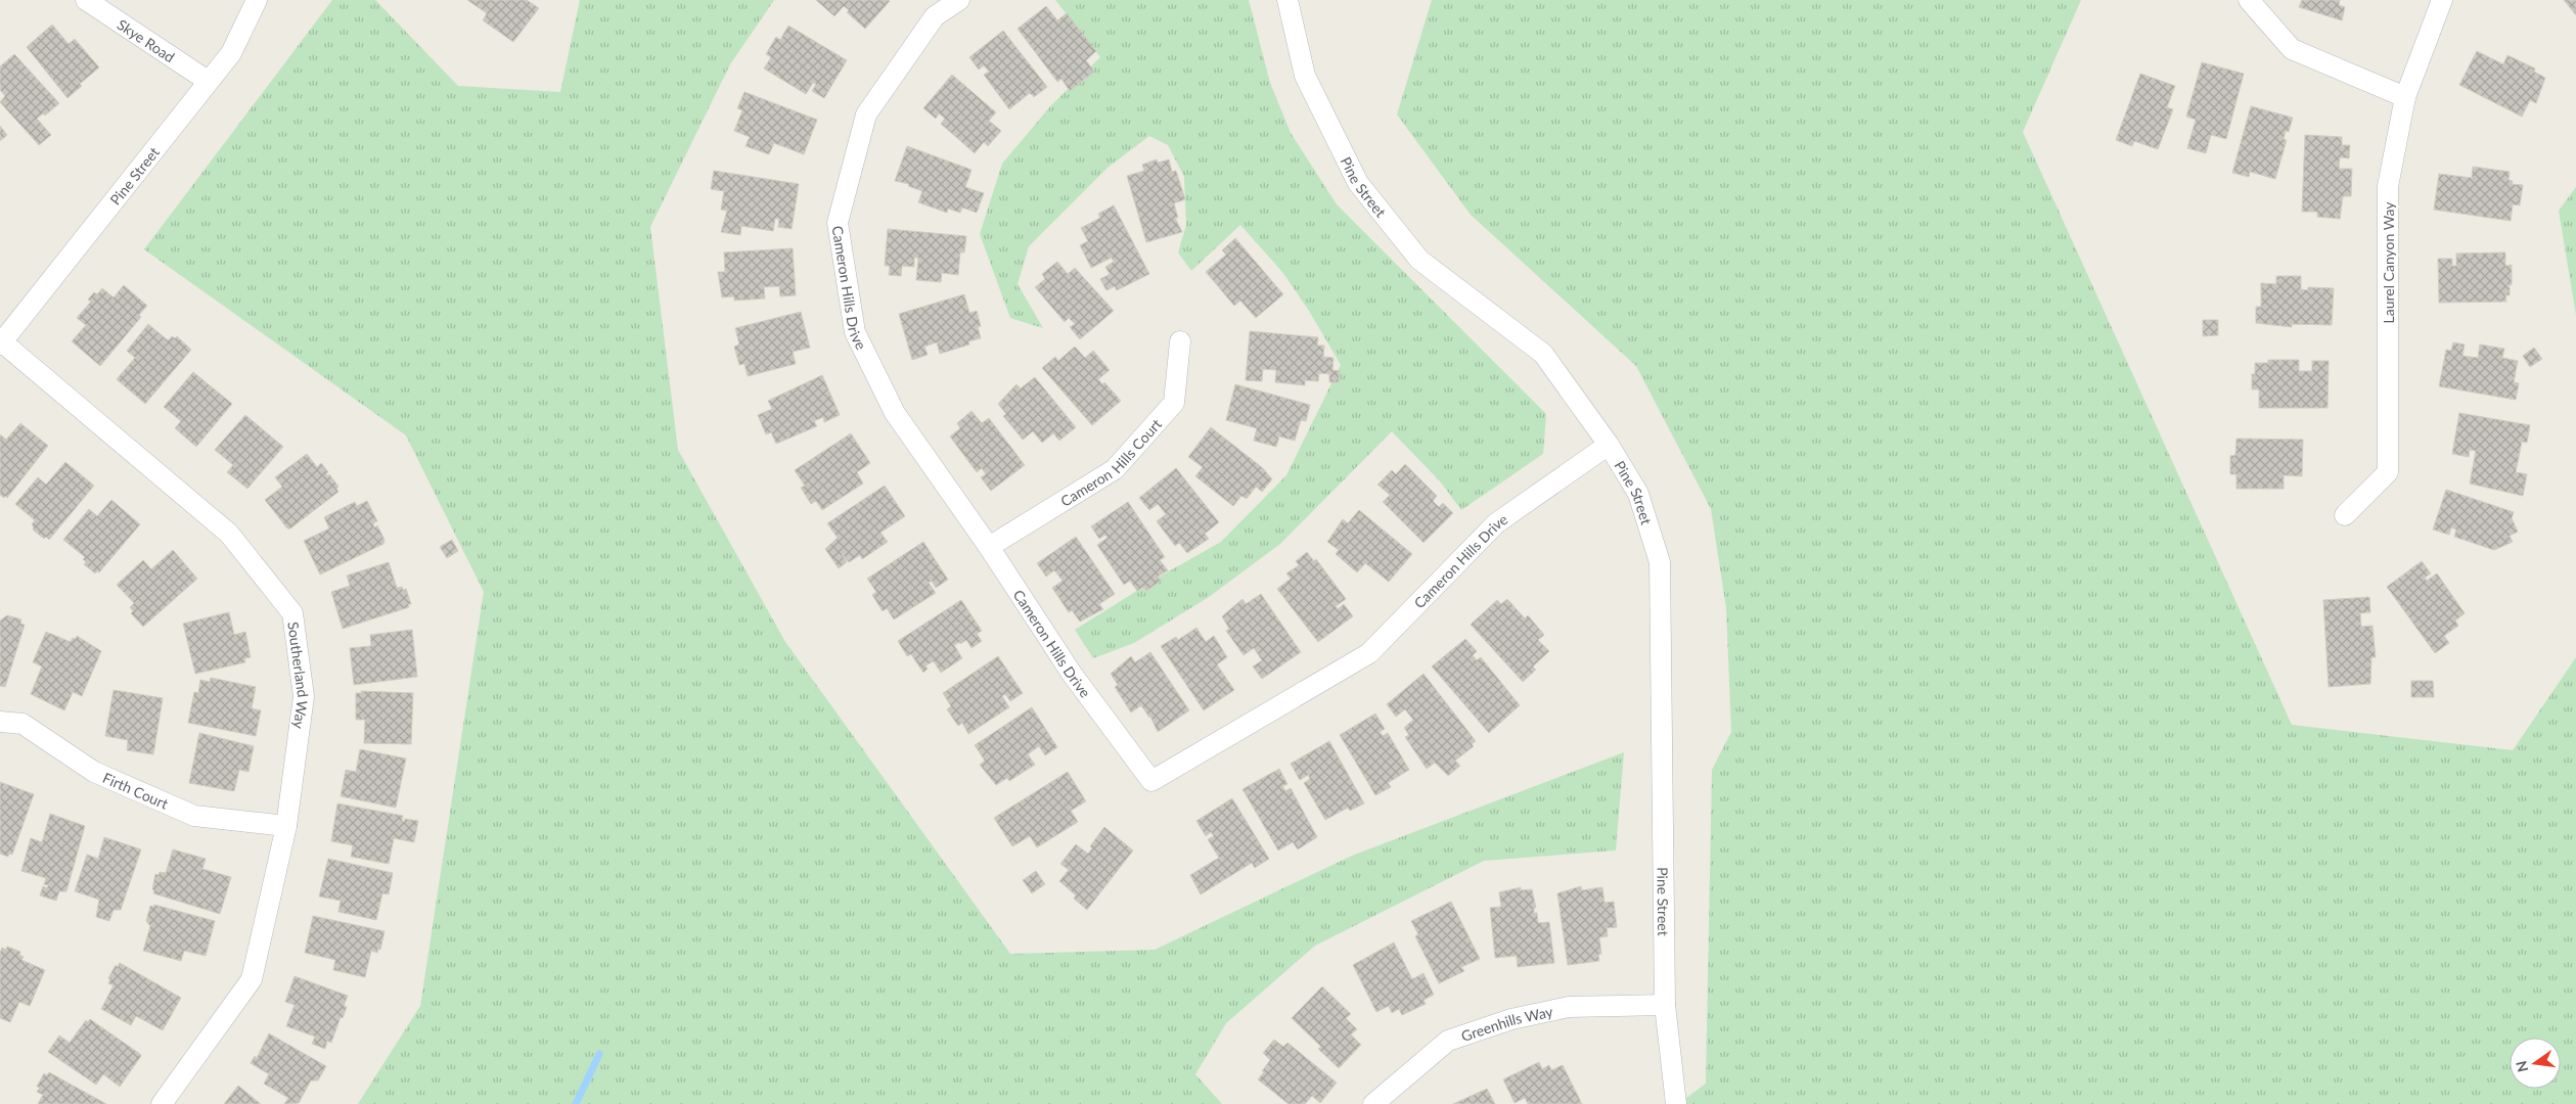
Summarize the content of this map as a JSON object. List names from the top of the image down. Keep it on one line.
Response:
{"streets":{"street":["Skye Road","Pine Street","Laurel Canyon Way","Cameron Hills Drive","Cameron Hills Court","Southerland Way","Firth Court","Greenhills Way"]},"crossings":[["Skye Road","Pine Street"],["Pine Street","Cameron Hills Drive"],["Pine Street","Southerland Way"],["Pine Street","Greenhills Way"],["Cameron Hills Drive","Cameron Hills Court"],["Southerland Way","Firth Court"]],"north":"left"}
